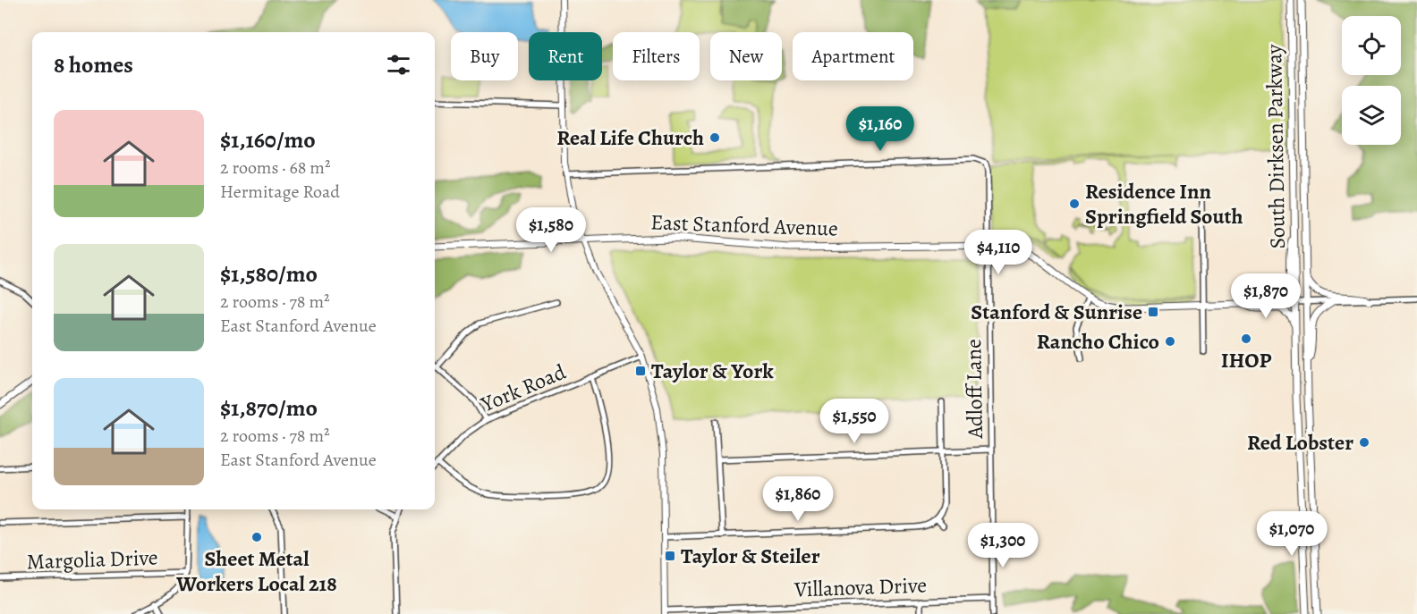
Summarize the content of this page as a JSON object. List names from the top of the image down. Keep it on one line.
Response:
{"streets":{"main road":["South Dirksen Parkway","East Stanford Avenue"],"street":["York Road","Adloff Lane","Margolia Drive","Villanova Drive"]},"crossings":[["South Dirksen Parkway","East Stanford Avenue"],["East Stanford Avenue","Adloff Lane"],["Adloff Lane","Villanova Drive"]],"places":{"other":["Real Life Church","Residence Inn Springfield South","IHOP","Rancho Chico","Red Lobster","Sheet Metal Workers Local 218"],"transit":["Stanford & Sunrise","Taylor & York","Taylor & Steiler"]},"page":{"chip":["Buy","Rent","Filters","New","Apartment"],"heading":"8 homes","list":[{"name":"$1,160/mo","note":"2 rooms · 68 m² · Hermitage Road"},{"name":"$1,580/mo","note":"2 rooms · 78 m² · East Stanford Avenue"},{"name":"$1,870/mo","note":"2 rooms · 78 m² · East Stanford Avenue"}],"price":["$1,160","$1,580","$4,110","$1,870","$1,550","$1,860","$1,070","$1,300"]}}
